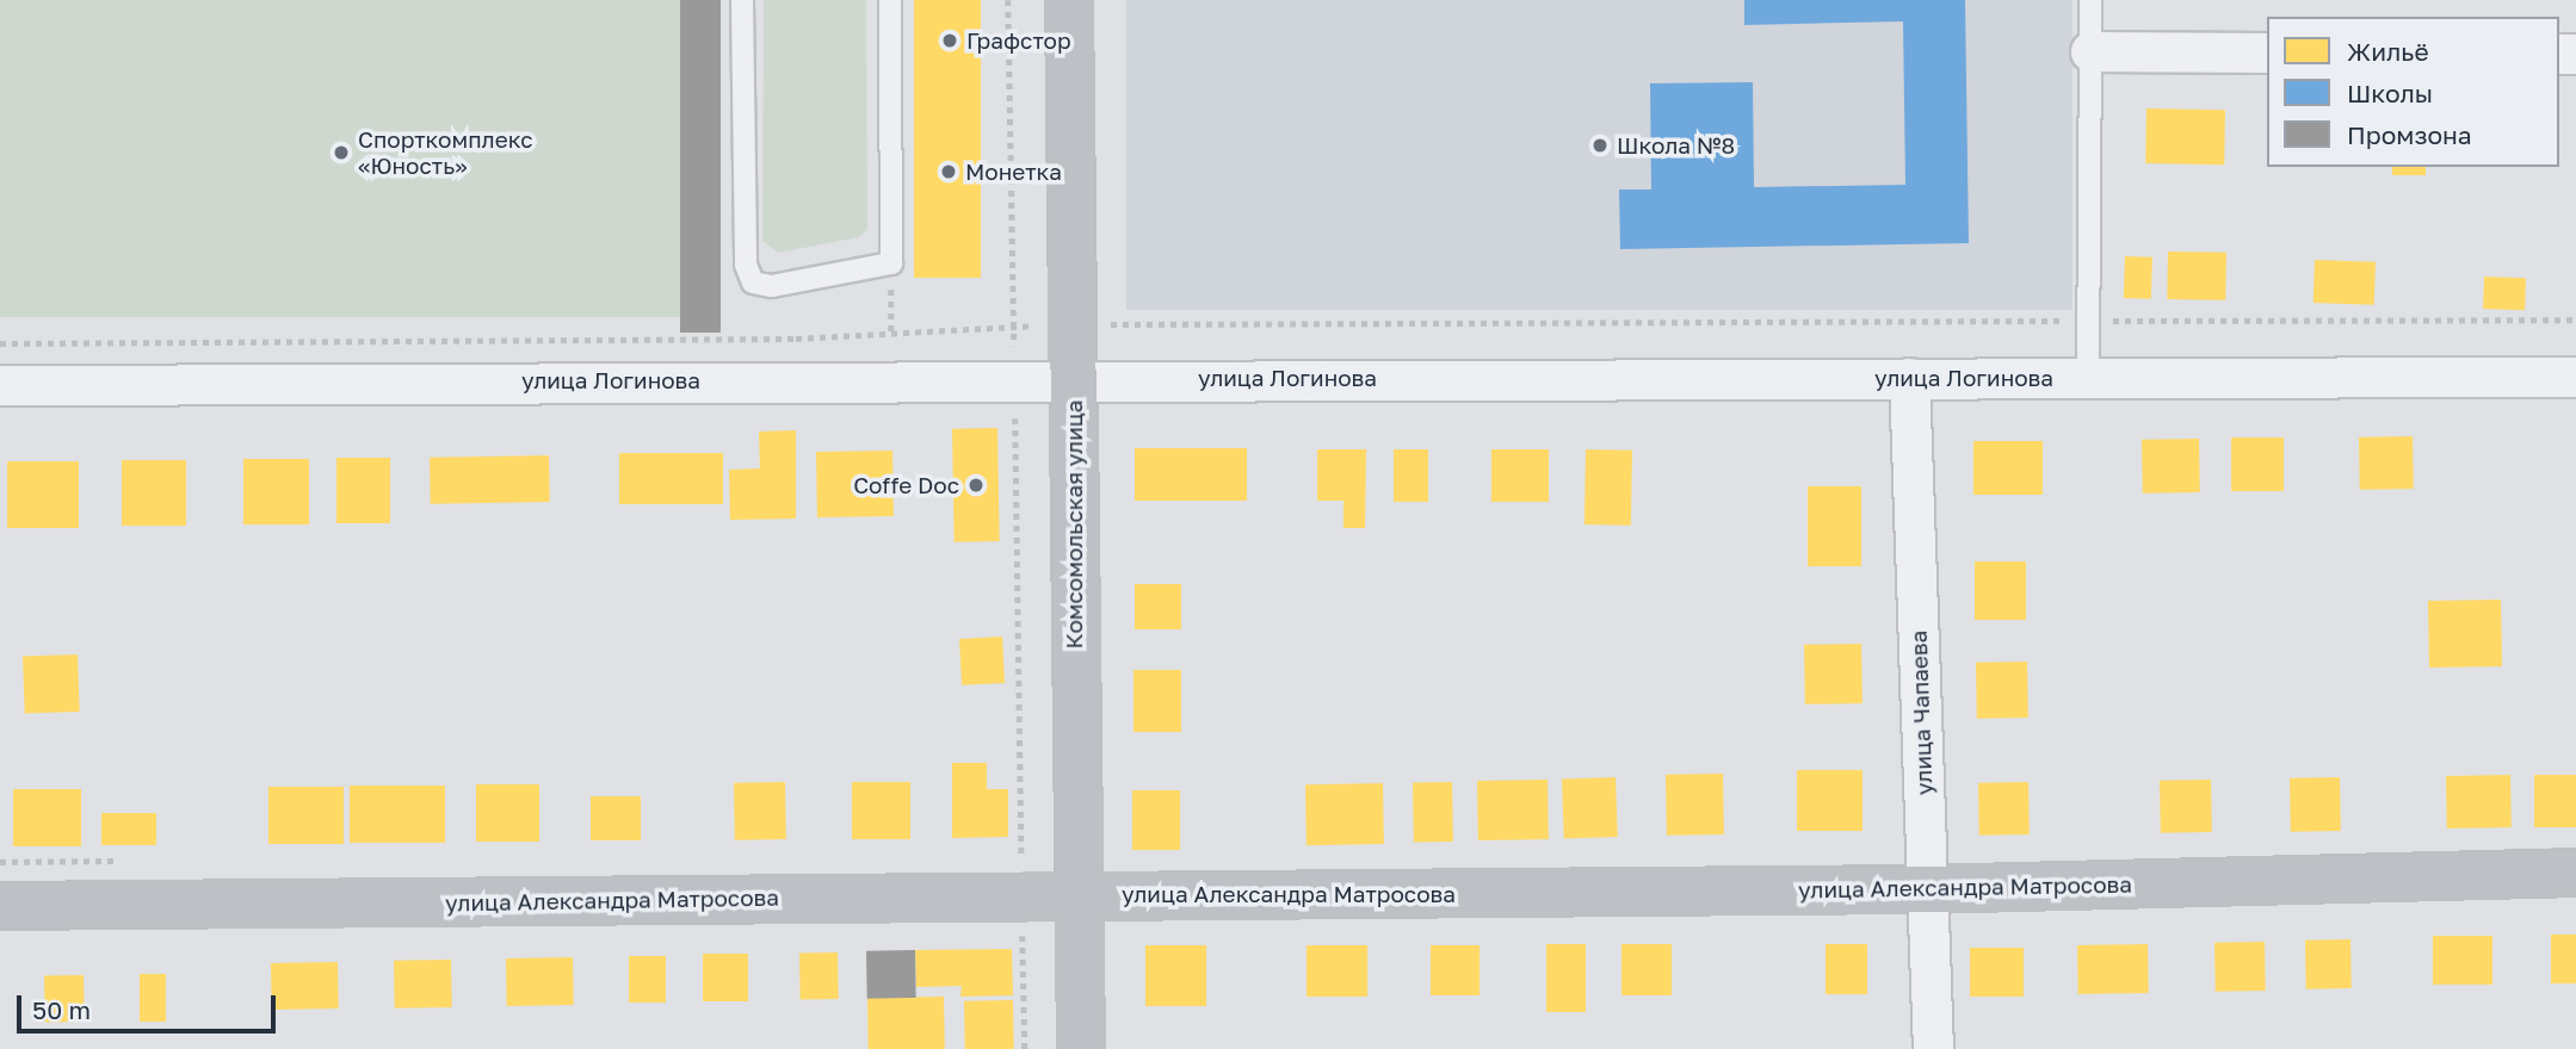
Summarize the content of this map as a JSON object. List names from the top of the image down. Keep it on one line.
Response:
{"streets":{"street":["улица Логинова","Комсомольская улица","улица Чапаева","улица Александра Матросова"]},"crossings":[["улица Логинова","Комсомольская улица"],["улица Логинова","улица Чапаева"],["Комсомольская улица","улица Александра Матросова"],["улица Чапаева","улица Александра Матросова"]],"places":["Графстор","Школа №8","Спорткомплекс «Юность»","Монетка","Coffe Doc"],"legend":["Жильё","Школы","Промзона"],"scale_bar":"50 m"}
